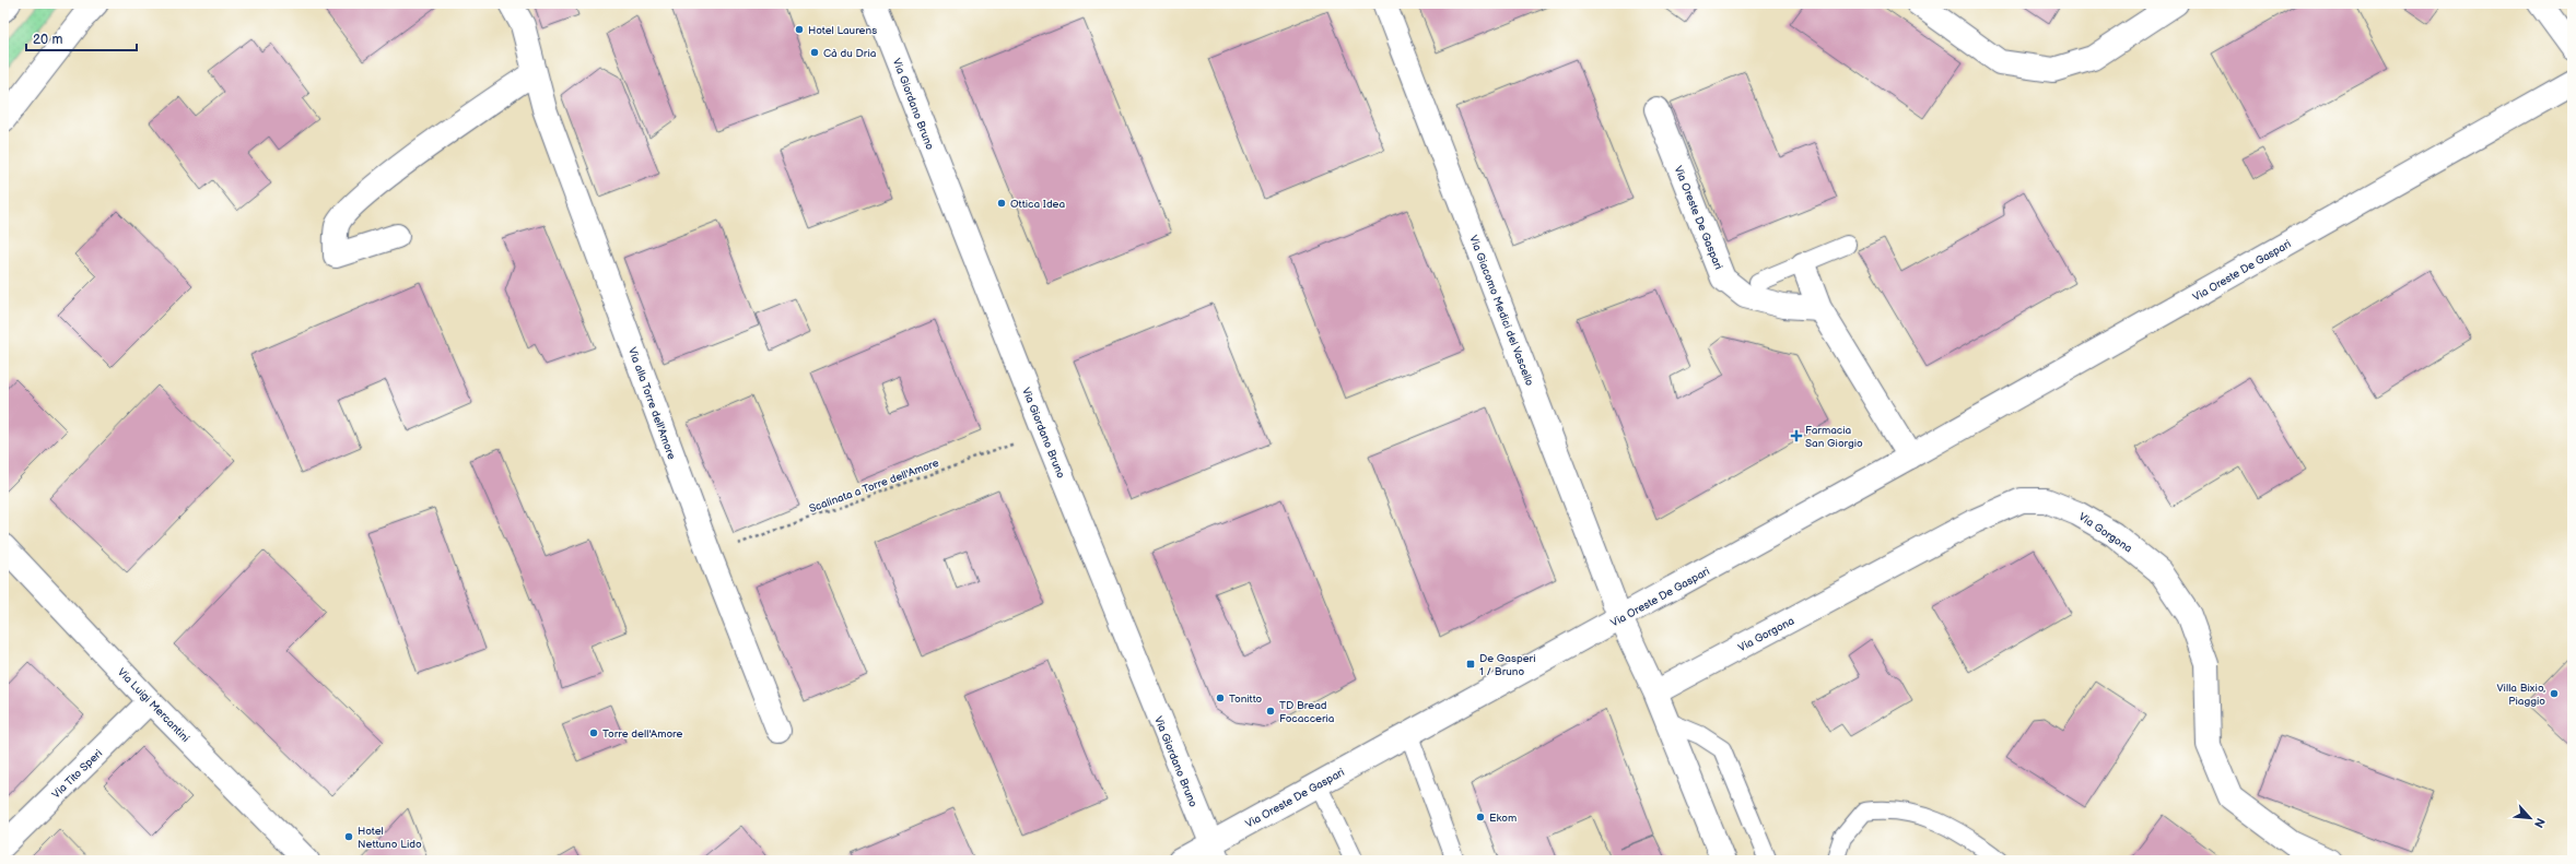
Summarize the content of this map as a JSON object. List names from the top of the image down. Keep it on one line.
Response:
{"streets":{"street":["Via Giordano Bruno","Via Oreste De Gaspari","Via Giacomo Medici del Vascello","Via alla Torre dell'Amore","Via Gorgona","Via Luigi Mercantini","Via Tito Speri"],"path":["Scalinata a Torre dell'Amore"]},"crossings":[["Via Giordano Bruno","Via Oreste De Gaspari"],["Via Giordano Bruno","Scalinata a Torre dell'Amore"],["Via Oreste De Gaspari","Via Giacomo Medici del Vascello"],["Via Giacomo Medici del Vascello","Via Gorgona"],["Via alla Torre dell'Amore","Scalinata a Torre dell'Amore"],["Via Luigi Mercantini","Via Tito Speri"]],"places":{"other":["Hotel Laurens","Cà du Dria","Ottica Idea","Villa Bixio, Piaggio","Tonitto","TD Bread Focacceria","Torre dell'Amore","Ekom","Hotel Nettuno Lido"],"health":["Farmacia San Giorgio"],"transit":["De Gasperi 1 / Bruno"]},"scale_bar":"20 m","north":"bottom right"}
